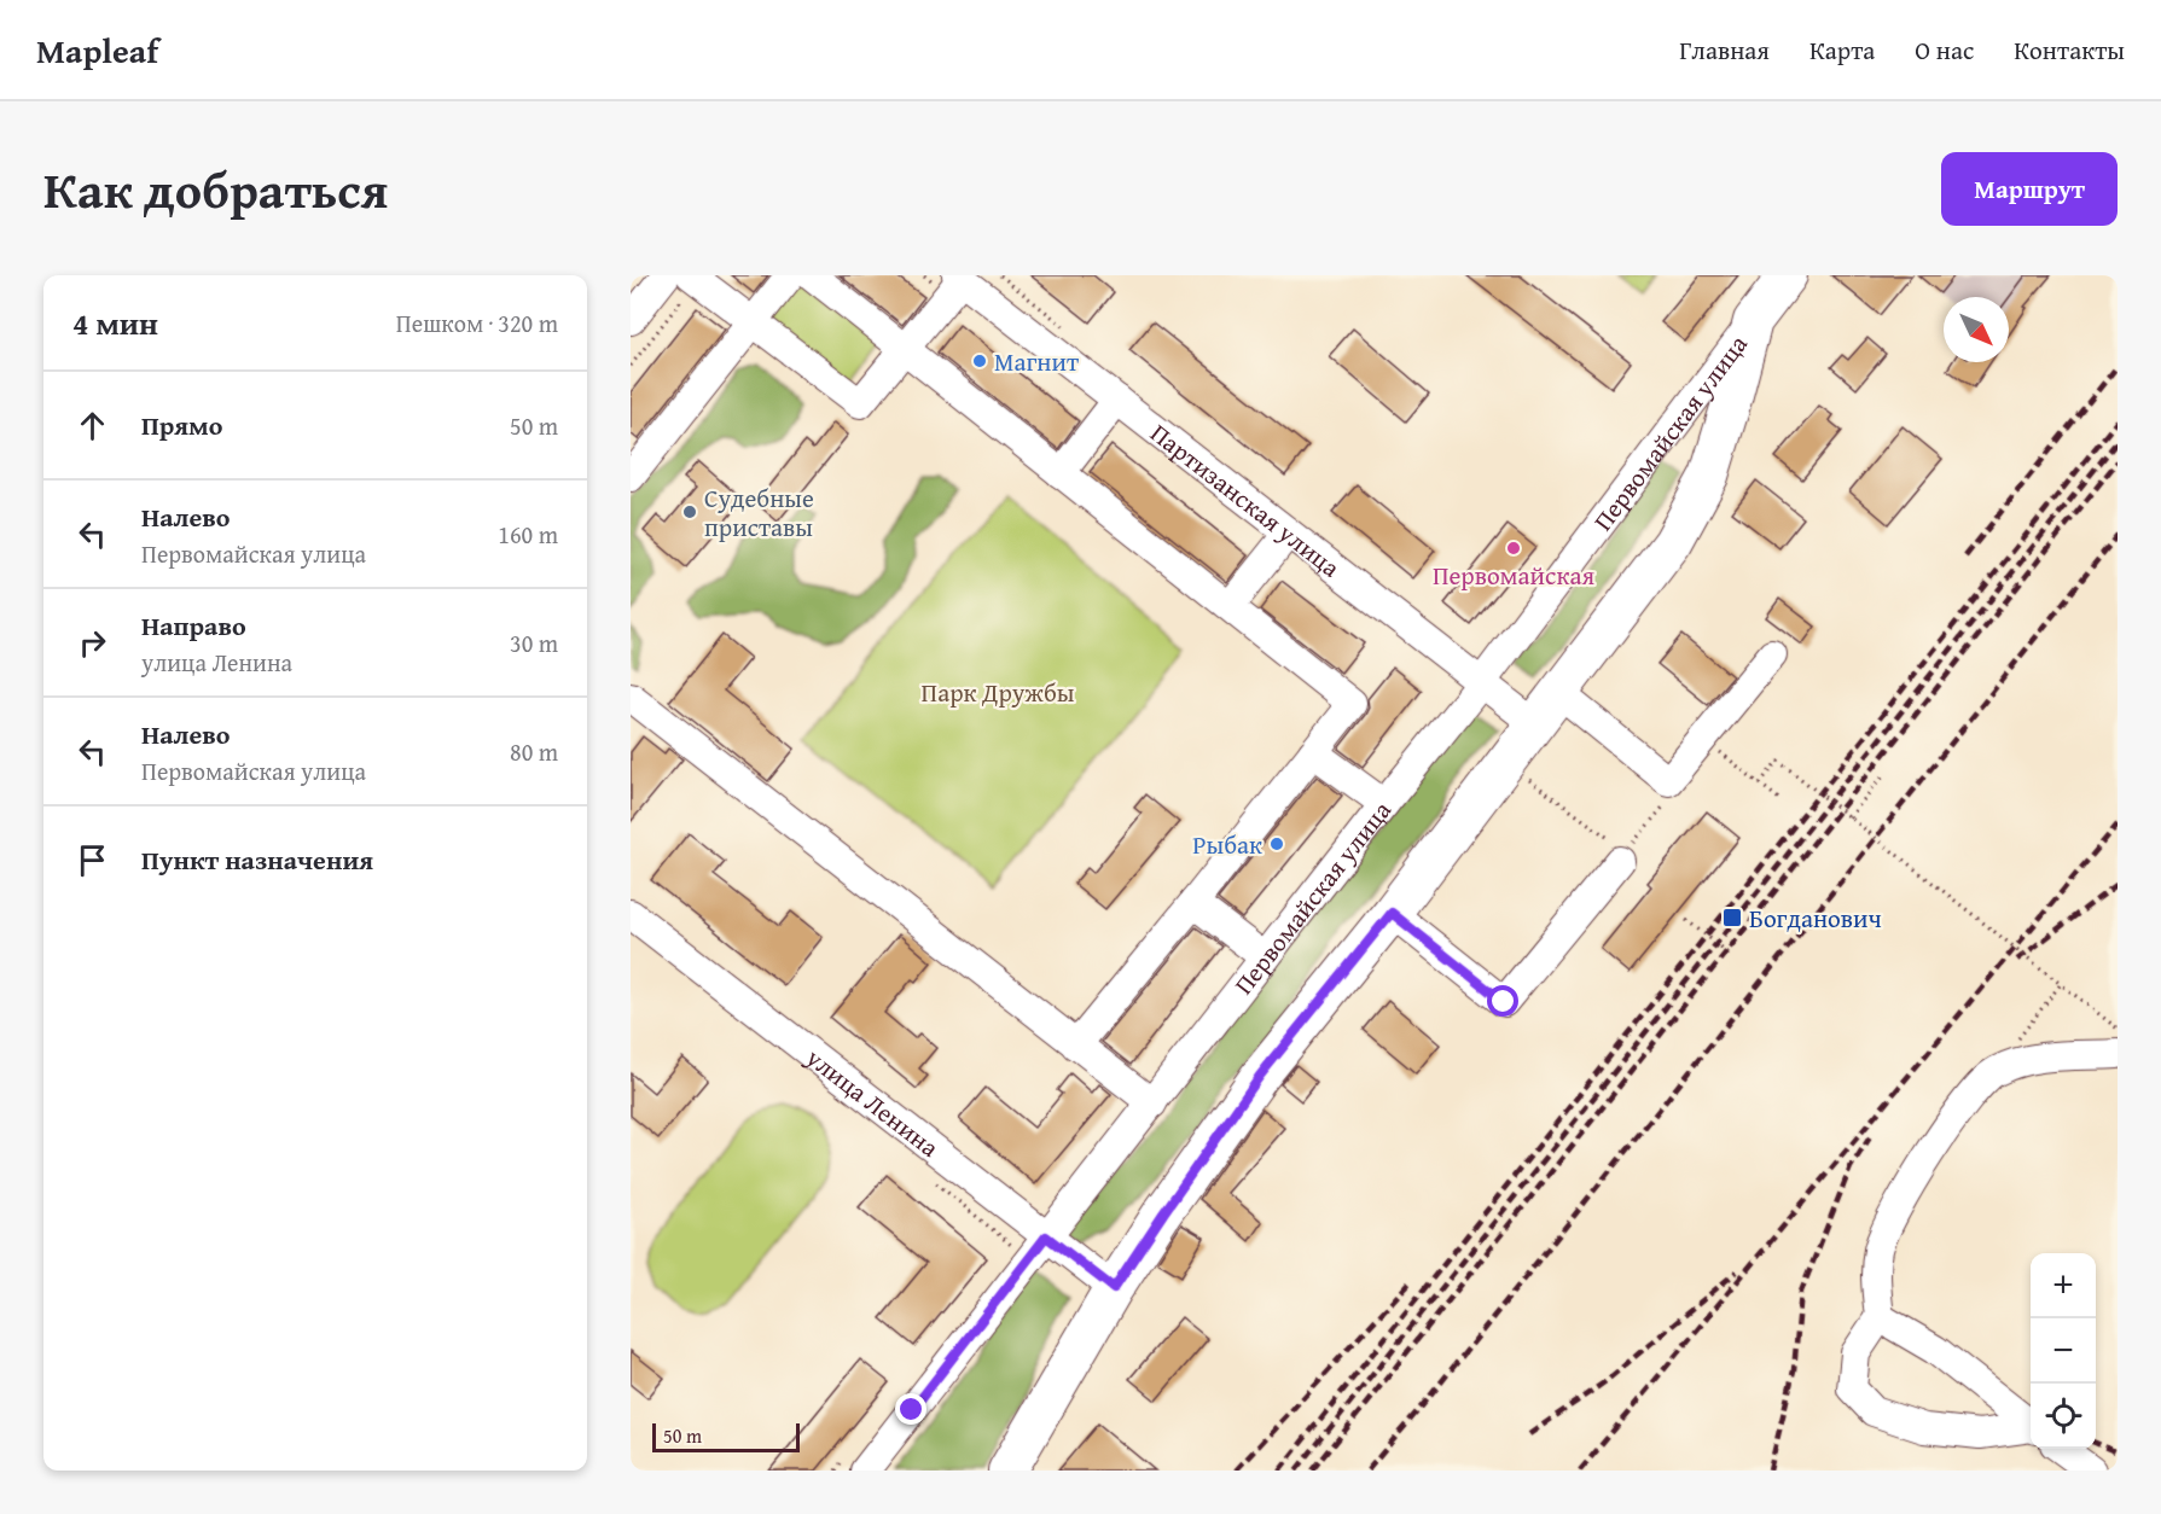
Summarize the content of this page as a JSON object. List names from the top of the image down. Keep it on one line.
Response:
{"streets":{"main road":["Первомайская улица"],"street":["Партизанская улица","улица Ленина"]},"crossings":[["Первомайская улица","Партизанская улица"],["Первомайская улица","улица Ленина"]],"parks":["Парк Дружбы"],"places":{"other":["Магнит","Судебные приставы","Первомайская","Рыбак"],"transit":["Богданович"]},"scale_bar":"50 m","north":"bottom right","page":{"header":"Mapleaf","nav":["Главная","Карта","О нас","Контакты"],"title":"Как добраться","buttons":"Маршрут","heading":["4 мин","Пешком · 320 m"],"list":[["Прямо","50 m"],["Налево","Первомайская улица","160 m"],["Направо","улица Ленина","30 m"],["Налево","Первомайская улица","80 m"],"Пункт назначения"],"map_buttons":["+","−"],"scale":"50 m"}}
